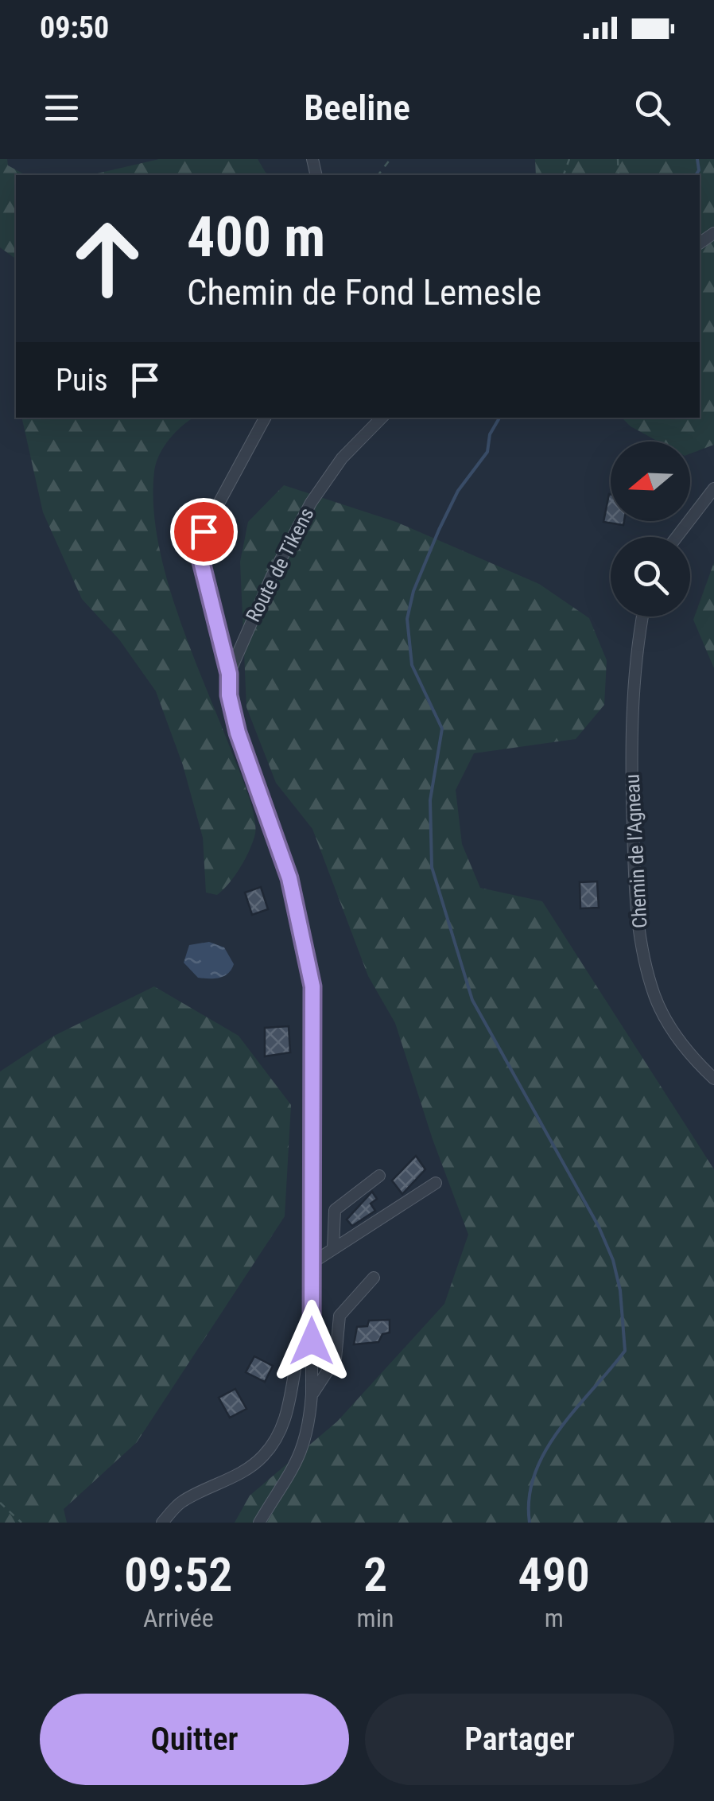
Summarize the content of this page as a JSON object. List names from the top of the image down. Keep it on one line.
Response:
{"streets":{"street":["Route de Tikens","Chemin de l’Agneau"]},"north":"left","page":{"status":"09:50","header":"Beeline","turn":["400 m","Chemin de Fond Lemesle"],"then":"Puis","eta":["09:52","Arrivée","2","min","490","m"],"buttons":["Quitter","Partager"]}}
